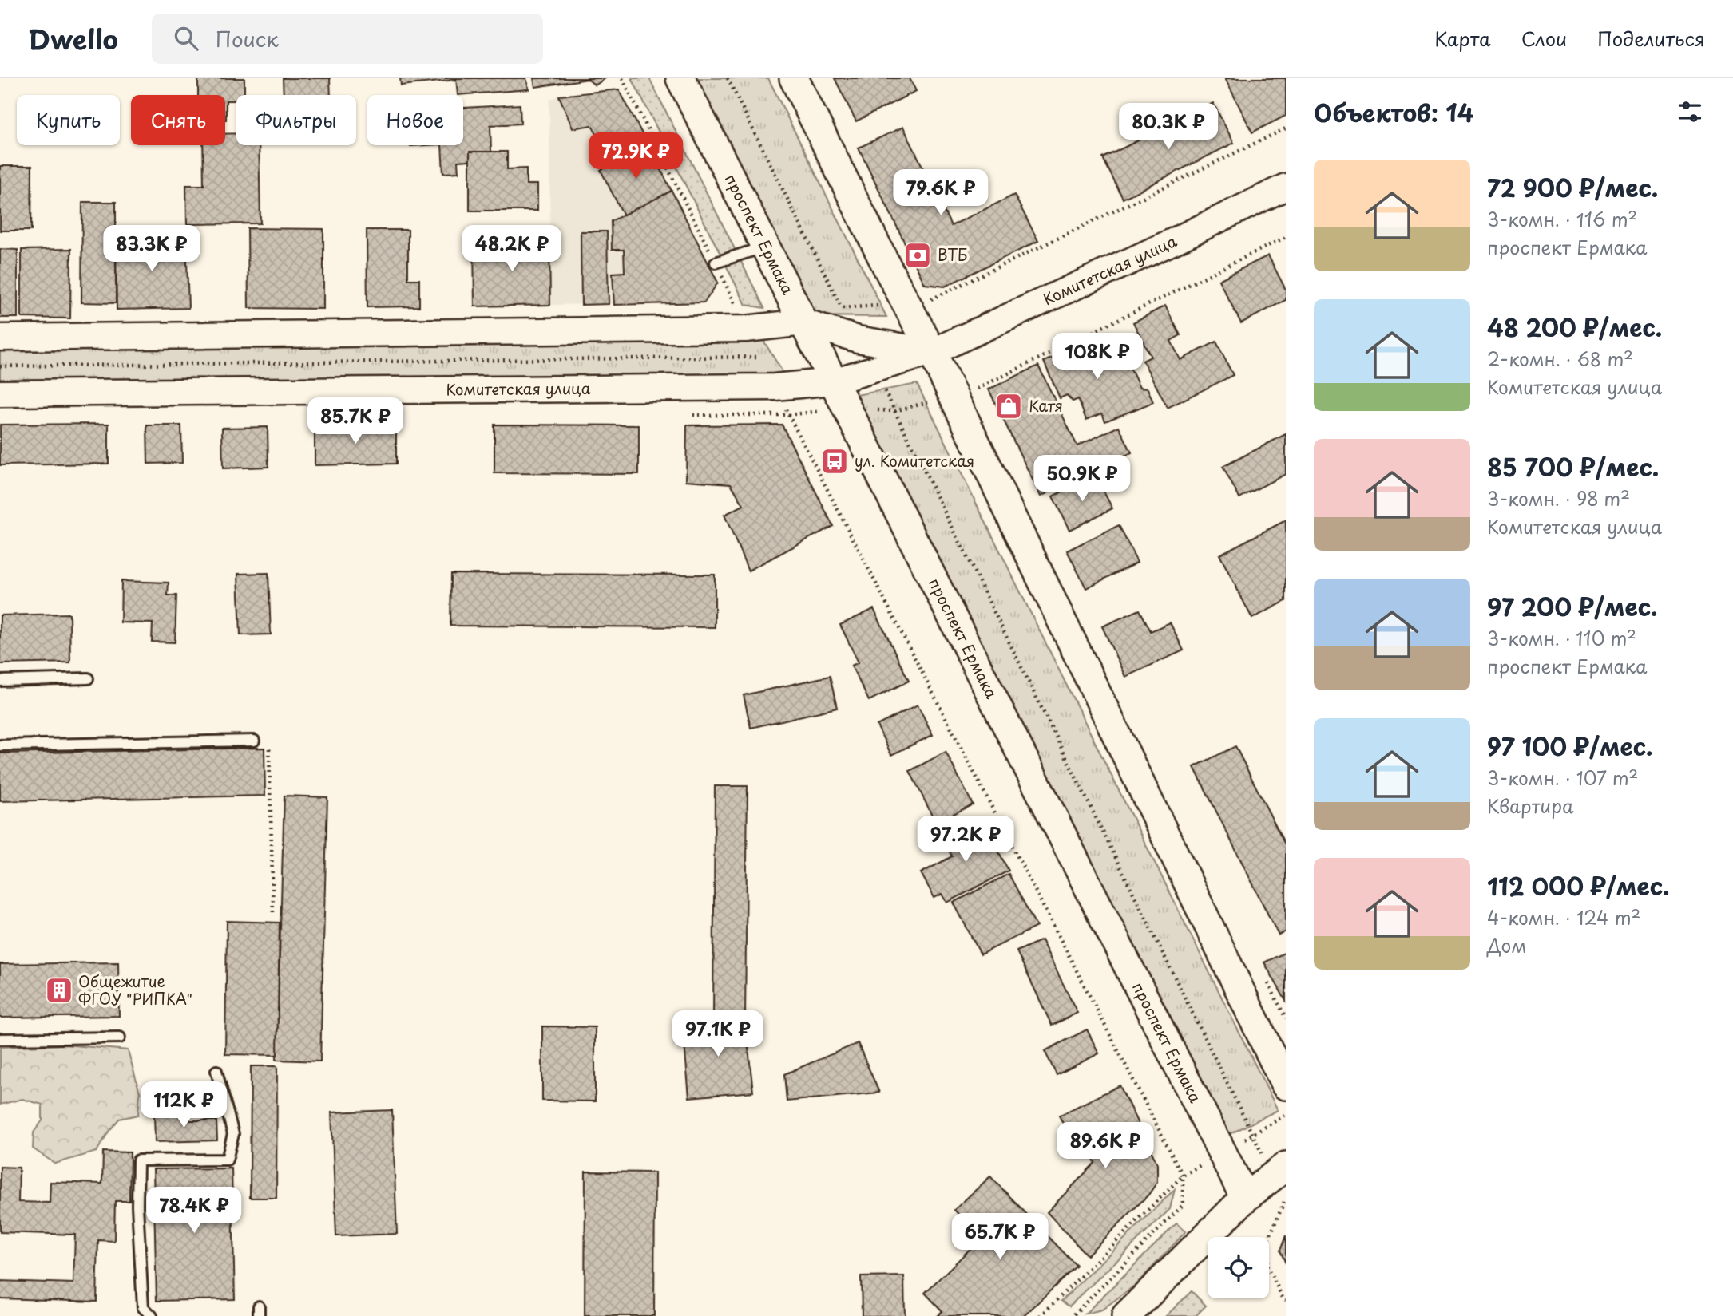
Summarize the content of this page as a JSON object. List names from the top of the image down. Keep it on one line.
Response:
{"streets":{"main road":["проспект Ермака"],"street":["Комитетская улица"]},"crossings":[["проспект Ермака","Комитетская улица"]],"places":{"bank":["ВТБ"],"shop":["Катя"],"bus stop":["ул. Комитетская"],"building":["Общежитие ФГОУ \"РИПКА\""]},"page":{"header":"Dwello","search":"Поиск","nav":["Карта","Слои","Поделиться"],"heading":"Объектов: 14","chip":["Купить","Снять","Фильтры","Новое"],"price":["80.3K ₽","72.9K ₽","79.6K ₽","83.3K ₽","48.2K ₽","108K ₽","85.7K ₽","50.9K ₽","97.2K ₽","97.1K ₽","112K ₽","89.6K ₽","78.4K ₽","65.7K ₽"],"list":[{"name":"72 900 ₽/мес.","note":"3-комн. · 116 m² · проспект Ермака"},{"name":"48 200 ₽/мес.","note":"2-комн. · 68 m² · Комитетская улица"},{"name":"85 700 ₽/мес.","note":"3-комн. · 98 m² · Комитетская улица"},{"name":"97 200 ₽/мес.","note":"3-комн. · 110 m² · проспект Ермака"},{"name":"97 100 ₽/мес.","note":"3-комн. · 107 m² · Квартира"},{"name":"112 000 ₽/мес.","note":"4-комн. · 124 m² · Дом"}]}}
